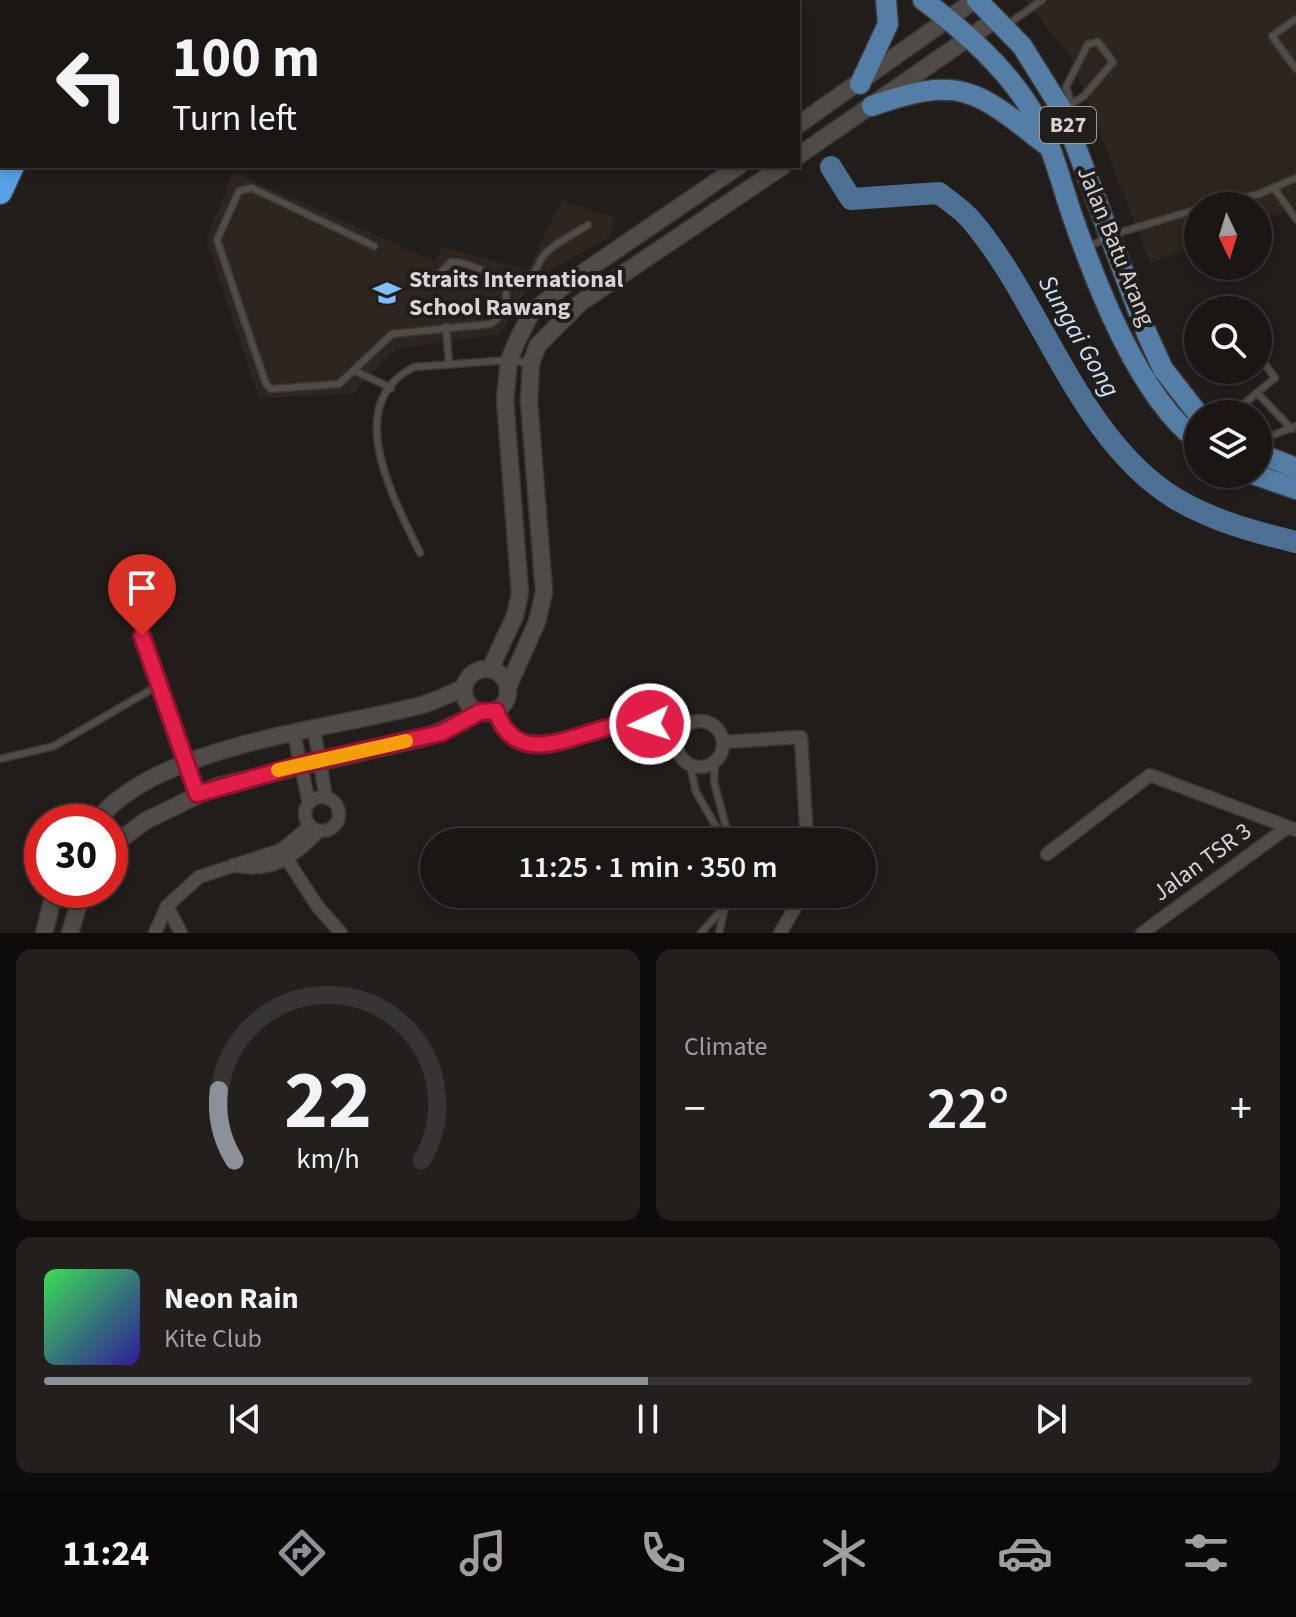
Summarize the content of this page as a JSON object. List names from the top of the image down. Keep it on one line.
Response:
{"streets":{"main road":["B27","Jalan Batu Arang"],"street":["Jalan TSR 3"]},"water":["Sungai Gong"],"places":{"school or university":["Straits International School Rawang"]},"north":"bottom","page":{"turn":["100 m","Turn left"],"limit":"30","trip":"11:25 · 1 min · 350 m","tile":"Climate","heat":["−","22°","+"],"song":["Neon Rain","Kite Club"],"tabs":"11:24","gauge":["22","km/h"]}}
